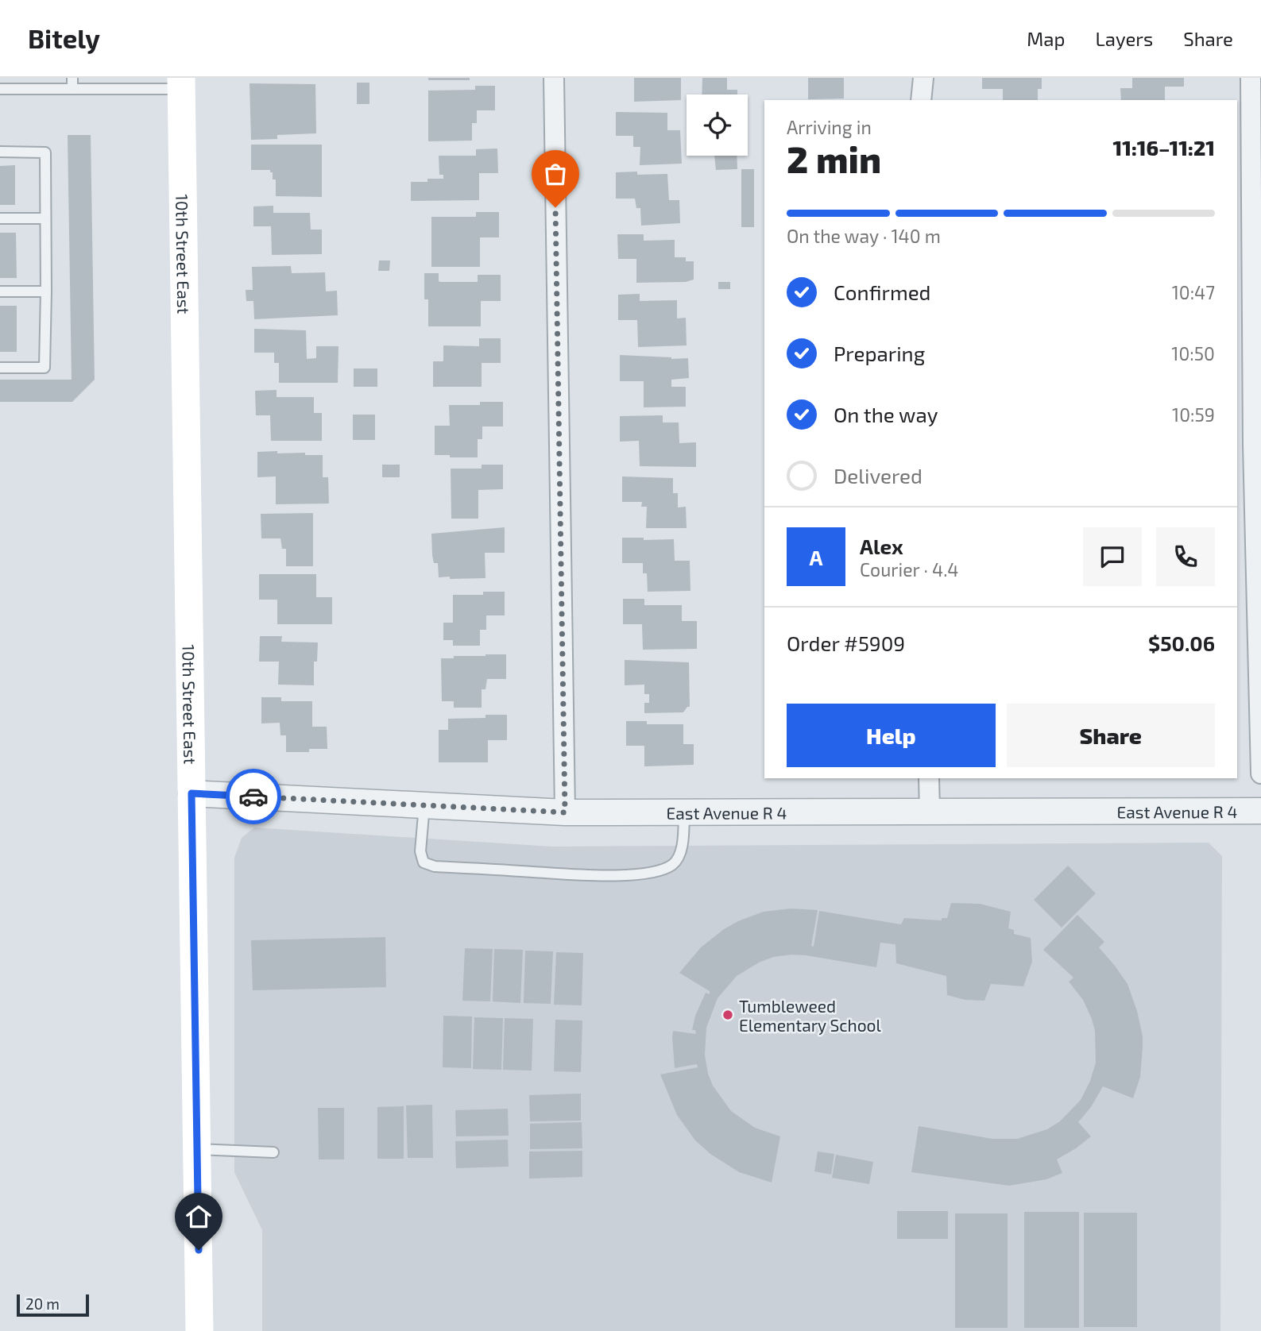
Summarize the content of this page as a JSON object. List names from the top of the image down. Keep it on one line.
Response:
{"streets":{"main road":["10th Street East"],"street":["East Avenue R 4"]},"crossings":[["10th Street East","East Avenue R 4"]],"places":["Tumbleweed Elementary School"],"scale_bar":"20 m","page":{"header":"Bitely","nav":["Map","Layers","Share"],"heading":["2 min","Arriving in","11:16–11:21"],"panel":["Alex","Courier · 4.4","Order #5909","$50.06"],"bar":"On the way · 140 m","list":[["Confirmed","10:47"],["Preparing","10:50"],["On the way","10:59"],"Delivered"],"round":"A","buttons":["Help","Share"],"scale":"20 m"}}
